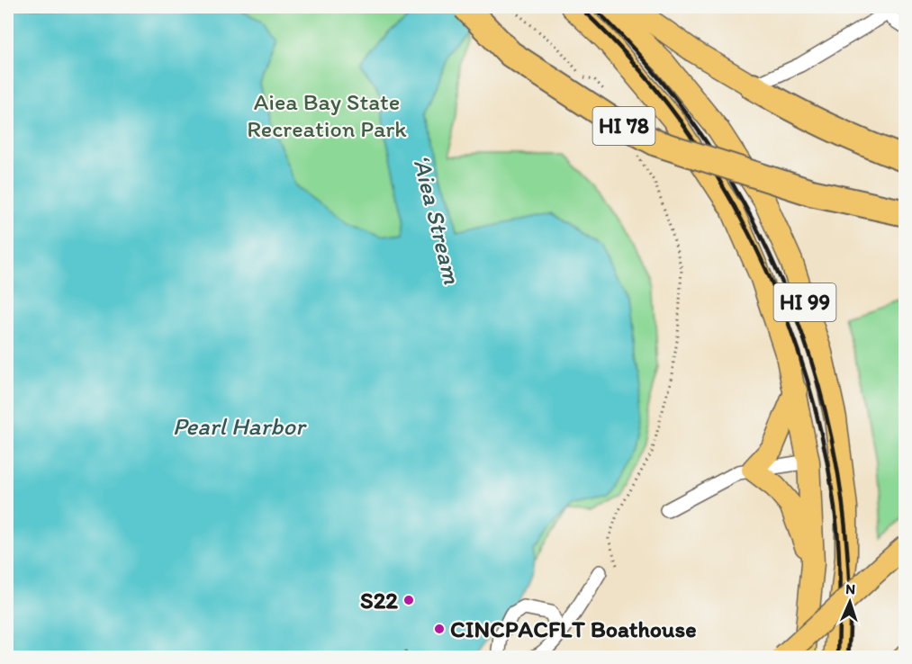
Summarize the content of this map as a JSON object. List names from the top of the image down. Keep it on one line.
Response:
{"streets":{"highway":["HI 78"],"main road":["HI 99"]},"water":["ʻAiea Stream","Pearl Harbor"],"parks":["Aiea Bay State Recreation Park"],"places":["S22","CINCPACFLT Boathouse"],"north":"top"}
